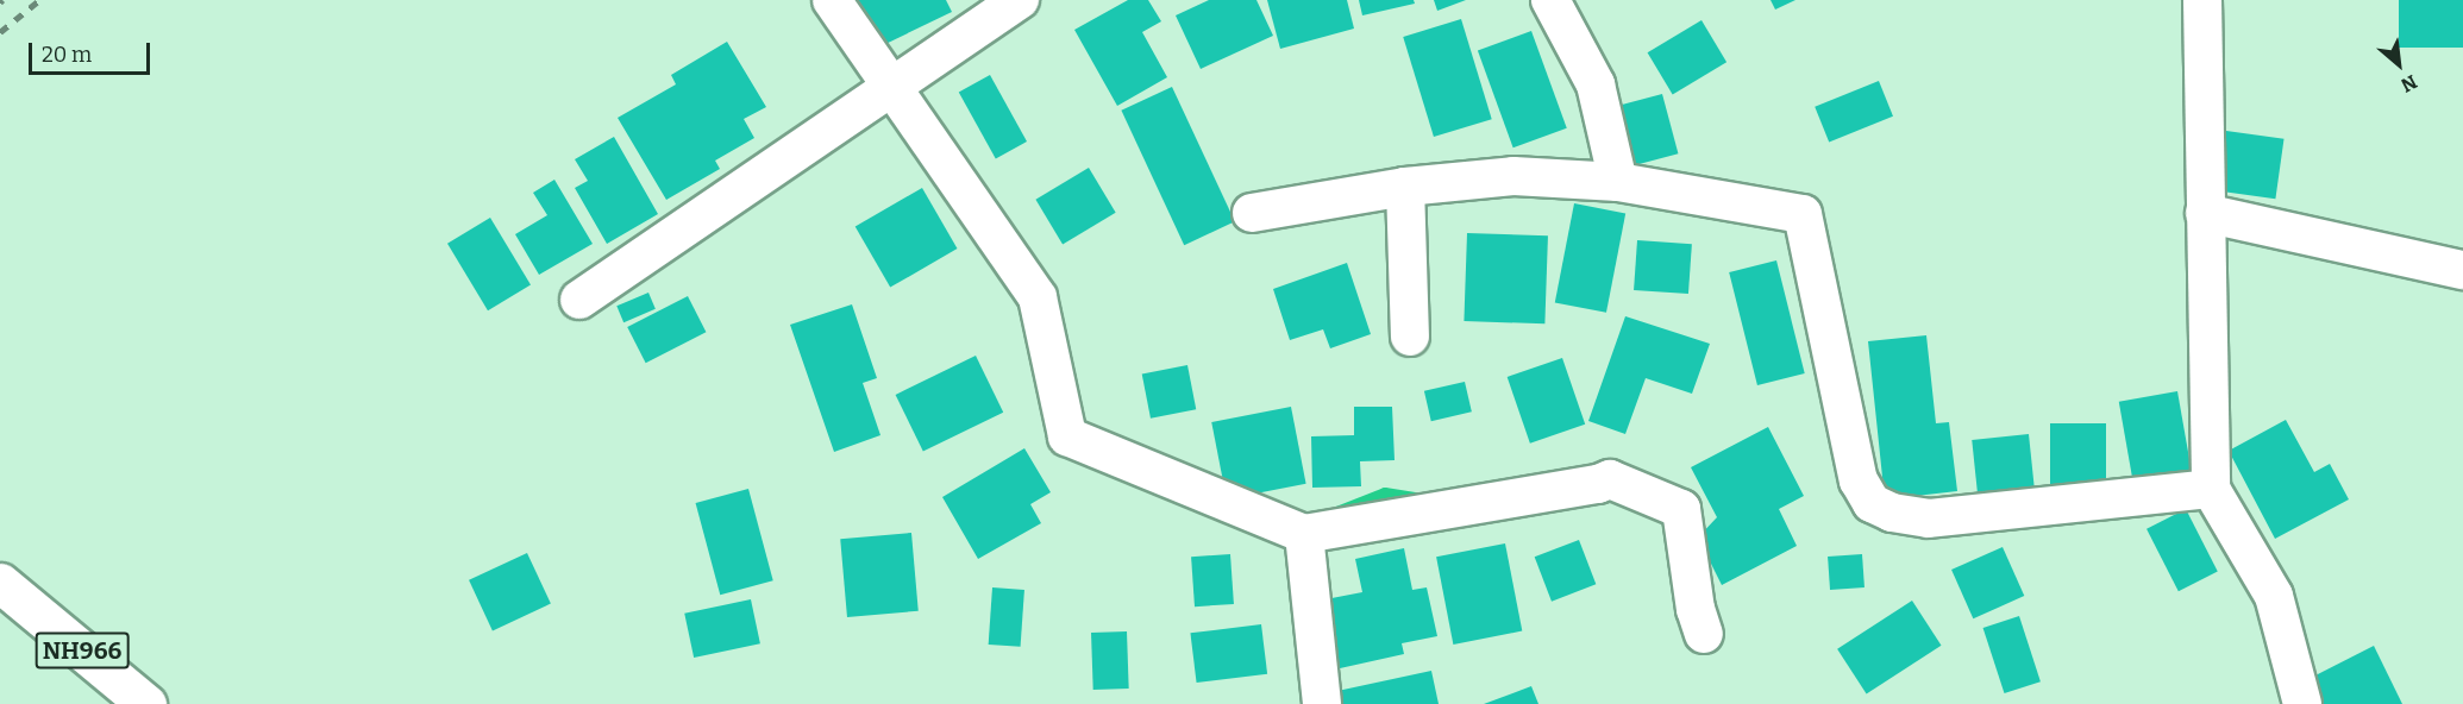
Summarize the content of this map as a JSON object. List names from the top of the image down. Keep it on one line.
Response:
{"streets":{"highway":["NH966"]},"scale_bar":"20 m","north":"bottom right"}
